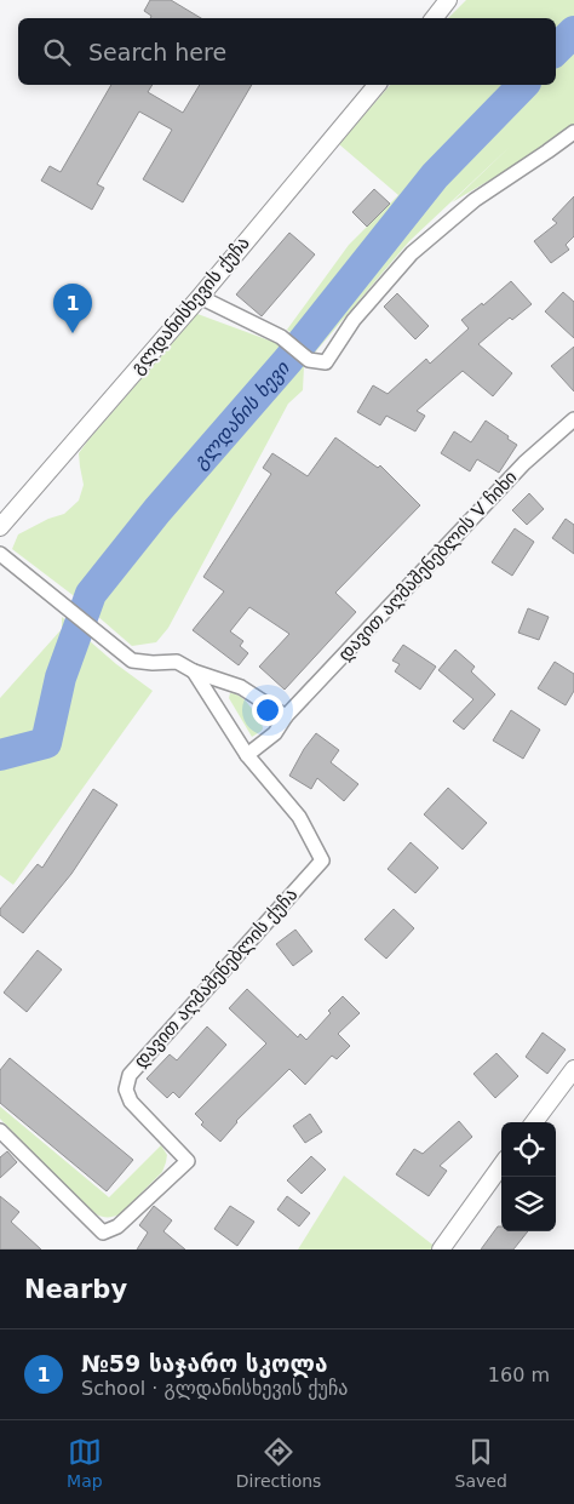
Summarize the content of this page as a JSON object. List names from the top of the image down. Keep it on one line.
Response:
{"streets":{"street":["გლდანისხევის ქუჩა","დავით აღმაშენებლის V ჩიხი","დავით აღმაშენებლის ქუჩა"]},"crossings":[["დავით აღმაშენებლის V ჩიხი","დავით აღმაშენებლის ქუჩა"]],"water":["გლდანის ხევი"],"page":{"search":"Search here","pins":"1","heading":"Nearby","list":[{"mark":"1","name":"№59 საჯარო სკოლა","note":"School · გლდანისხევის ქუჩა","value":"160 m"}],"nav":["Map","Directions","Saved"]}}
